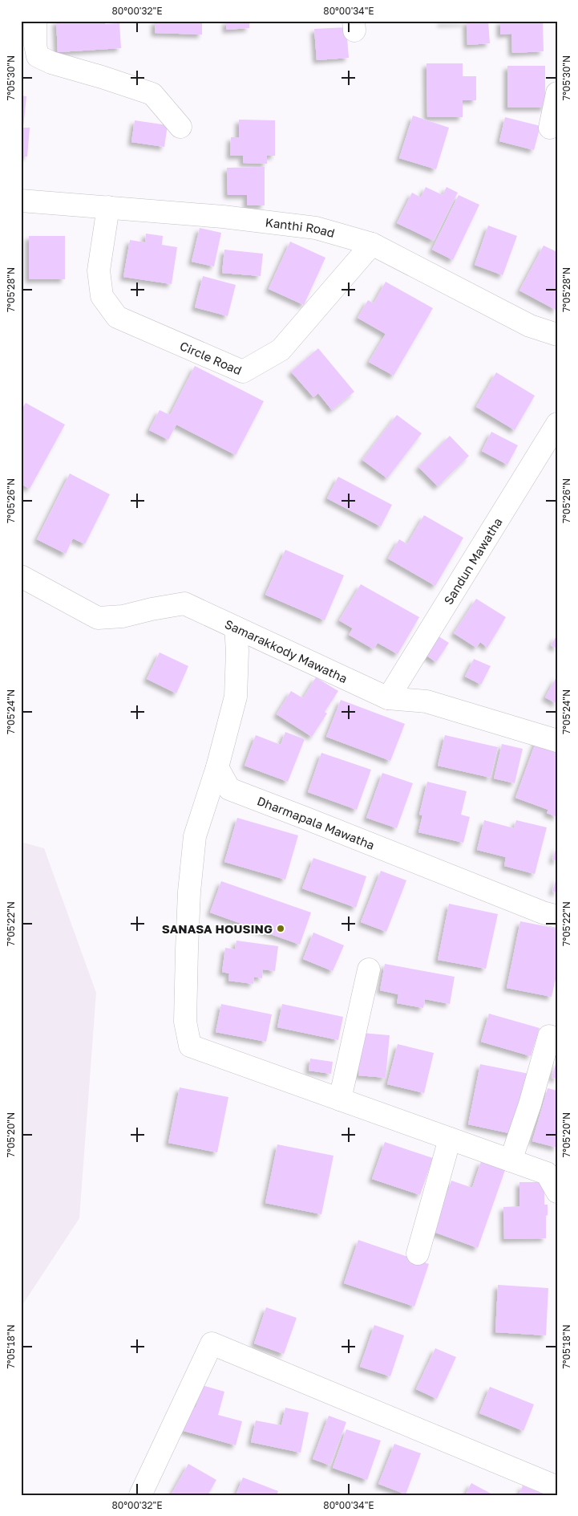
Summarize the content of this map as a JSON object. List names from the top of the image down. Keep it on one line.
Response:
{"streets":{"street":["Kanthi Road","Circle Road","Sandun Mawatha","Samarakkody Mawatha","Dharmapala Mawatha"]},"crossings":[["Kanthi Road","Circle Road"],["Sandun Mawatha","Samarakkody Mawatha"]],"places":["SANASA HOUSING"],"coordinates":["80°00'32\"E","80°00'34\"E","7°05'30\"N","7°05'28\"N","7°05'26\"N","7°05'24\"N","7°05'22\"N","7°05'20\"N","7°05'18\"N"]}
